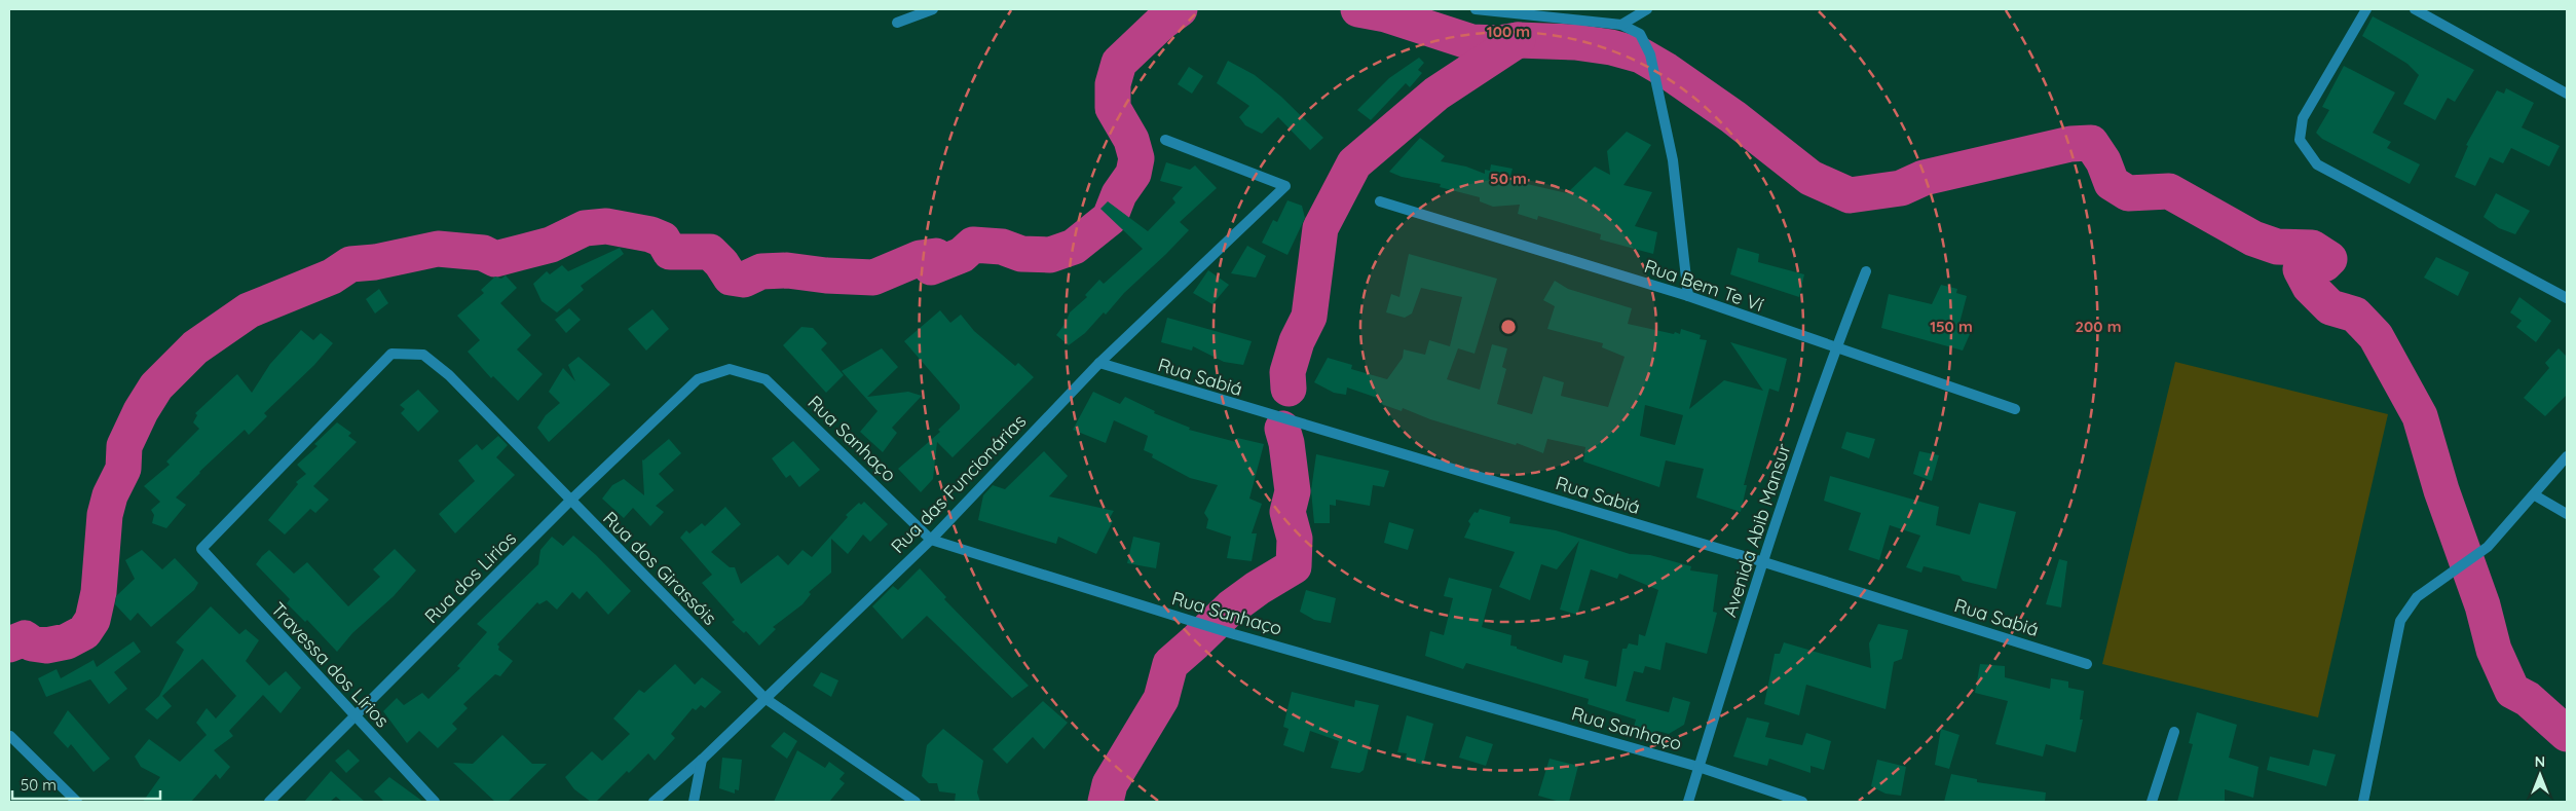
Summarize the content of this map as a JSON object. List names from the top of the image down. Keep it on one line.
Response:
{"streets":{"street":["Rua Bem Te Ví","Rua Sabiá","Rua Sanhaço","Rua das Funcionárias","Avenida Abib Mansur","Rua dos Girassóis","Rua dos Lirios","Travessa dos Lírios"]},"crossings":[["Rua Bem Te Ví","Avenida Abib Mansur"],["Rua Sabiá","Rua das Funcionárias"],["Rua Sabiá","Avenida Abib Mansur"],["Rua Sanhaço","Rua das Funcionárias"],["Rua Sanhaço","Avenida Abib Mansur"],["Rua Sanhaço","Rua dos Lirios"],["Rua das Funcionárias","Rua dos Girassóis"],["Rua dos Girassóis","Rua dos Lirios"],["Rua dos Girassóis","Travessa dos Lírios"],["Rua dos Lirios","Travessa dos Lírios"]],"scale_bar":"50 m","north":"top","rings":["100 m","50 m","150 m","200 m"]}
